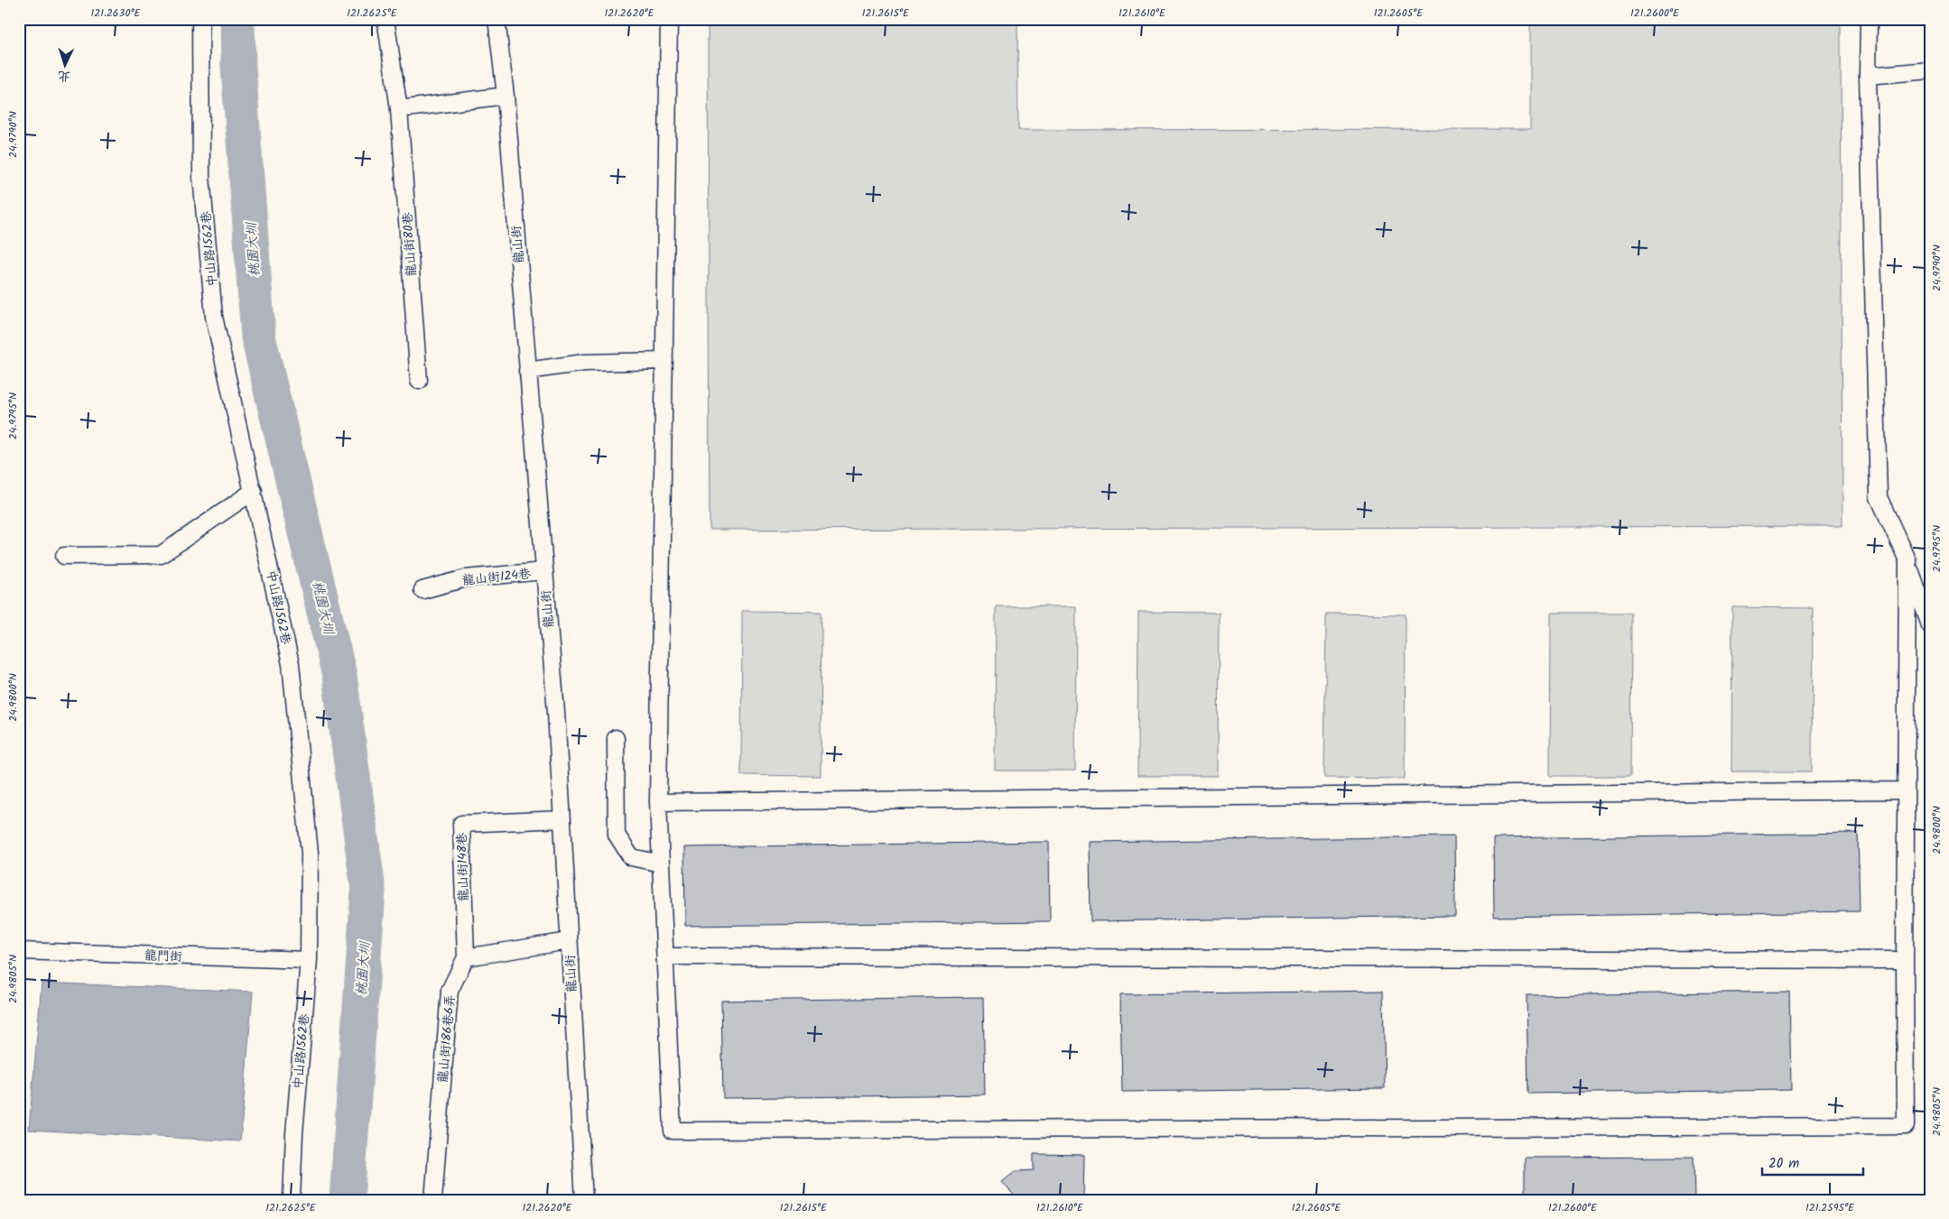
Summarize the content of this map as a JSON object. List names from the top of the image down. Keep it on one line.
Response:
{"streets":{"lane":["龍山街80巷","龍山街","中山路1562巷","龍山街124巷","龍山街148巷","龍門街","龍山街186巷6弄"]},"crossings":[["龍山街","龍山街124巷"],["龍山街","龍山街148巷"],["中山路1562巷","龍門街"],["龍山街148巷","龍山街186巷6弄"]],"water":["桃園大圳"],"scale_bar":"20 m","north":"bottom","coordinates":["121.2630°E","121.2625°E","121.2620°E","121.2615°E","121.2610°E","121.2605°E","121.2600°E","24.9790°N","24.9795°N","24.9800°N","24.9805°N","121.2595°E"]}
